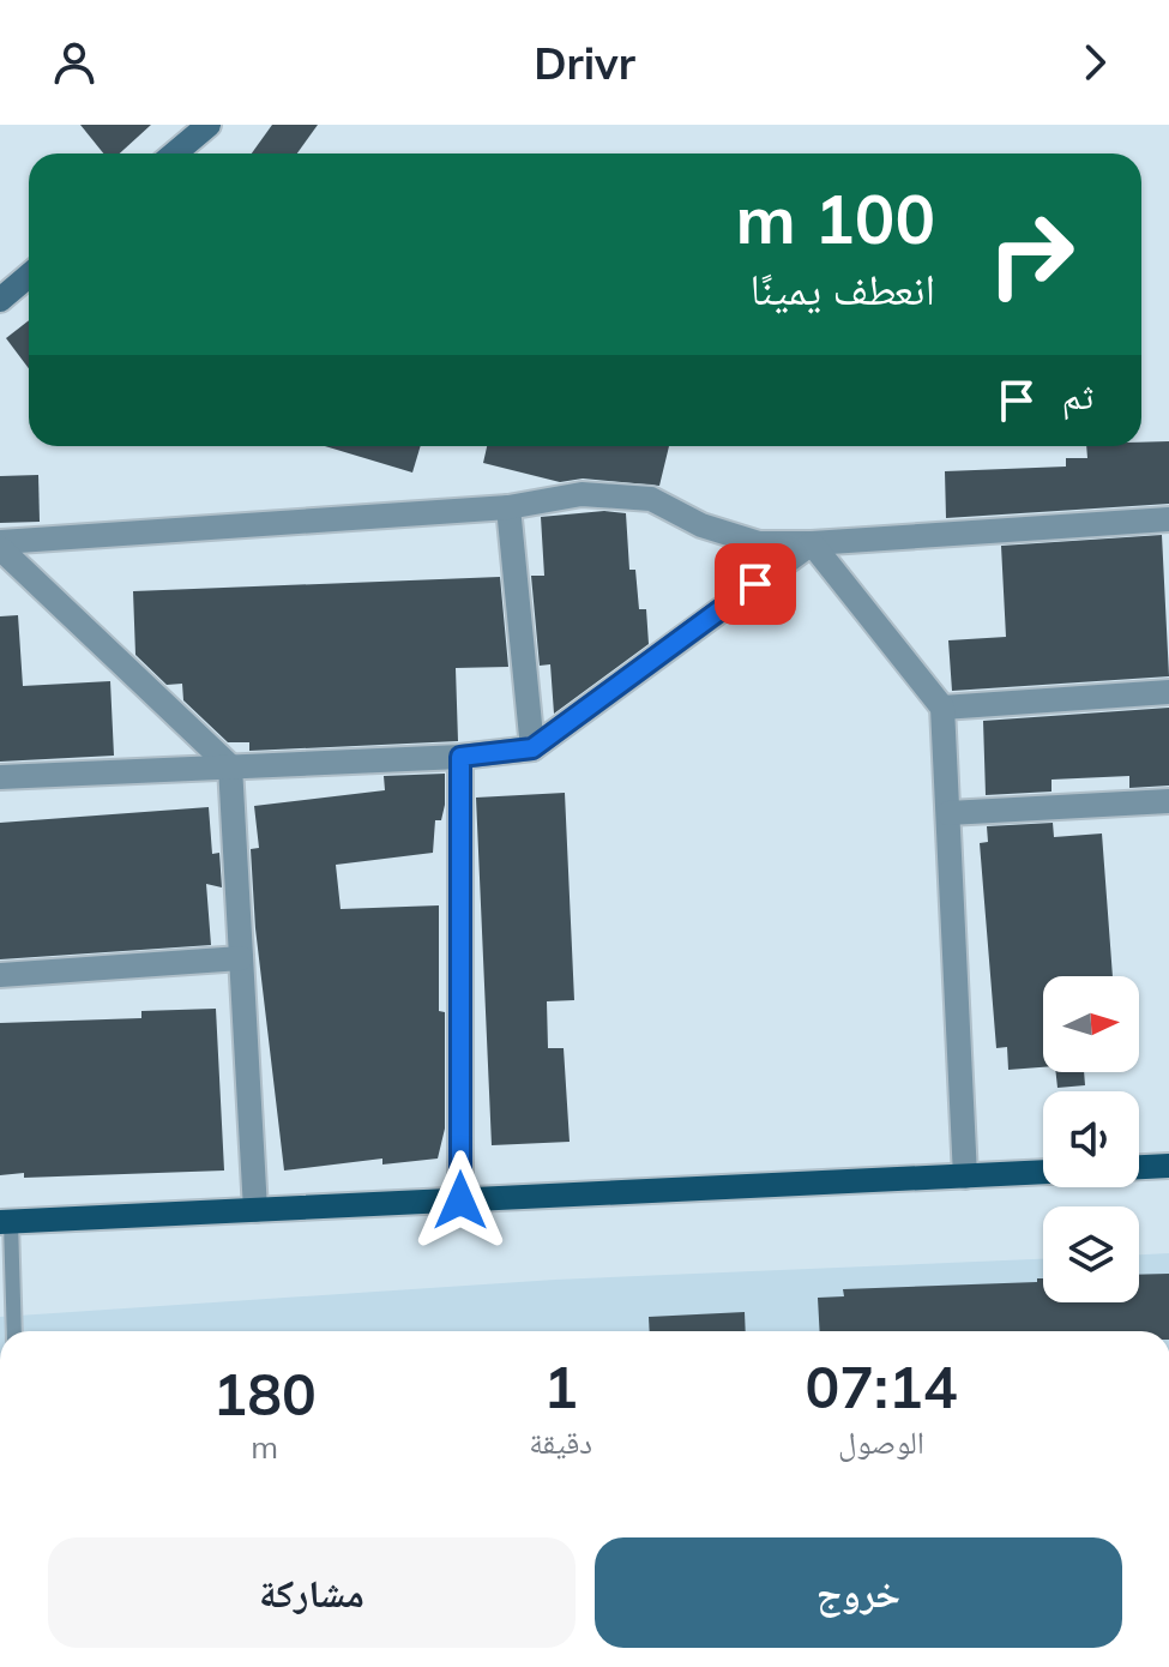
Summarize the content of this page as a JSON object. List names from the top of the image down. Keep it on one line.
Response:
{"north":"right","page":{"header":"Drivr","turn":["100 m","انعطف يمينًا"],"then":"ثم","eta":["07:14","الوصول","1","دقيقة","180","m"],"buttons":["خروج","مشاركة"]}}
